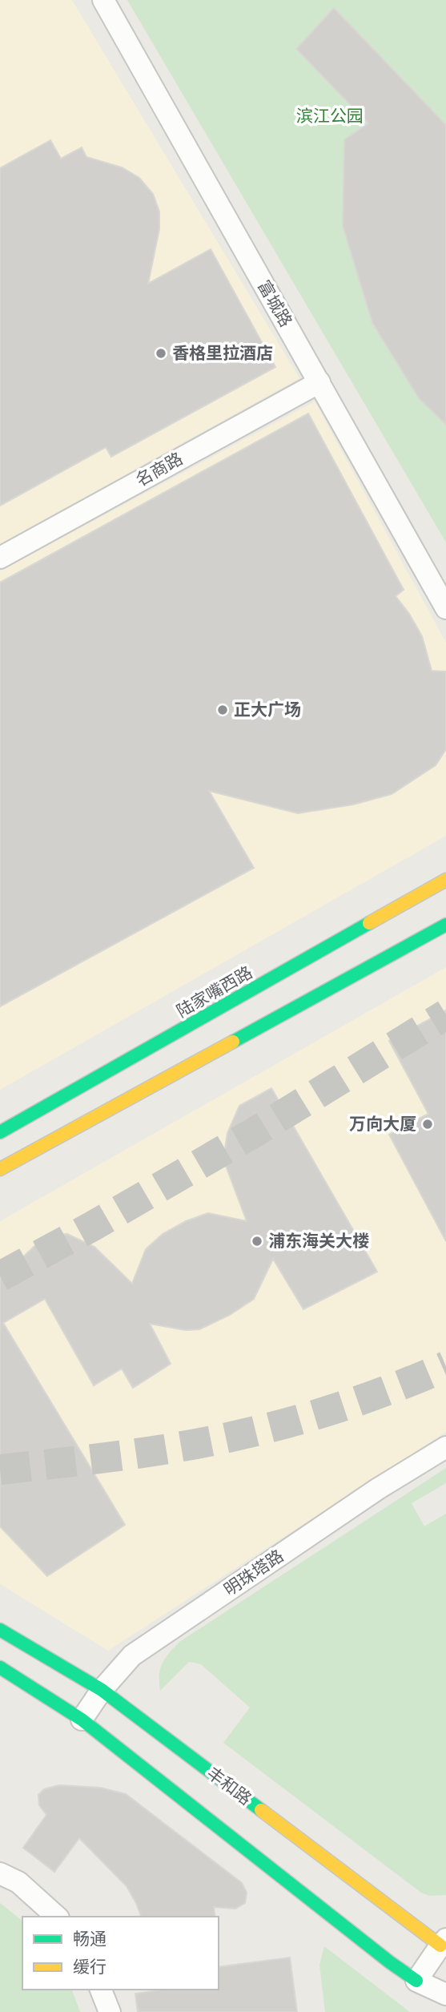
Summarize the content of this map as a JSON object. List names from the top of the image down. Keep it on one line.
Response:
{"streets":{"street":["富城路","名商路","陆家嘴西路","明珠塔路","丰和路"]},"crossings":[["富城路","名商路"],["明珠塔路","丰和路"]],"parks":["滨江公园"],"places":["香格里拉酒店","正大广场","万向大厦","浦东海关大楼"],"legend":["畅通","缓行"]}
